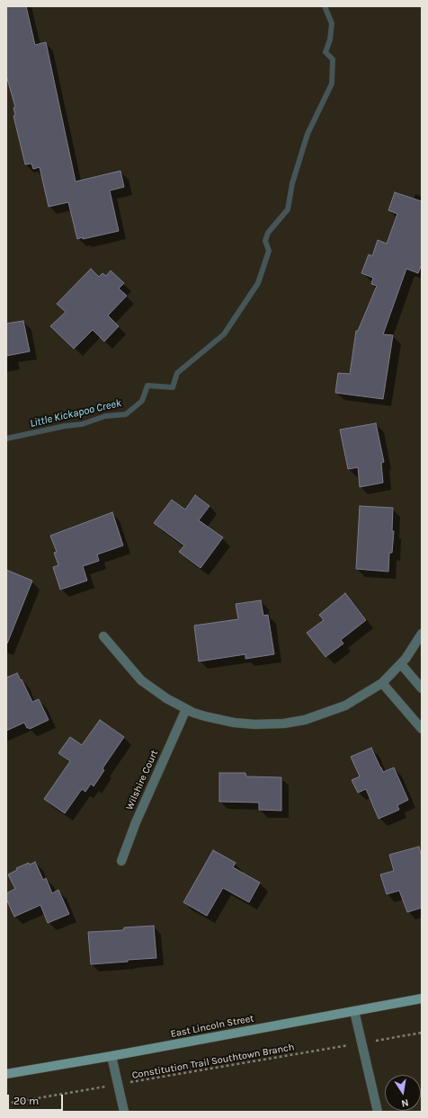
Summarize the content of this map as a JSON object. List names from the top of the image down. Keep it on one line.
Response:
{"streets":{"main road":["East Lincoln Street"],"street":["Wilshire Court"],"path":["Constitution Trail Southtown Branch"]},"water":["Little Kickapoo Creek"],"scale_bar":"20 m","north":"bottom"}
